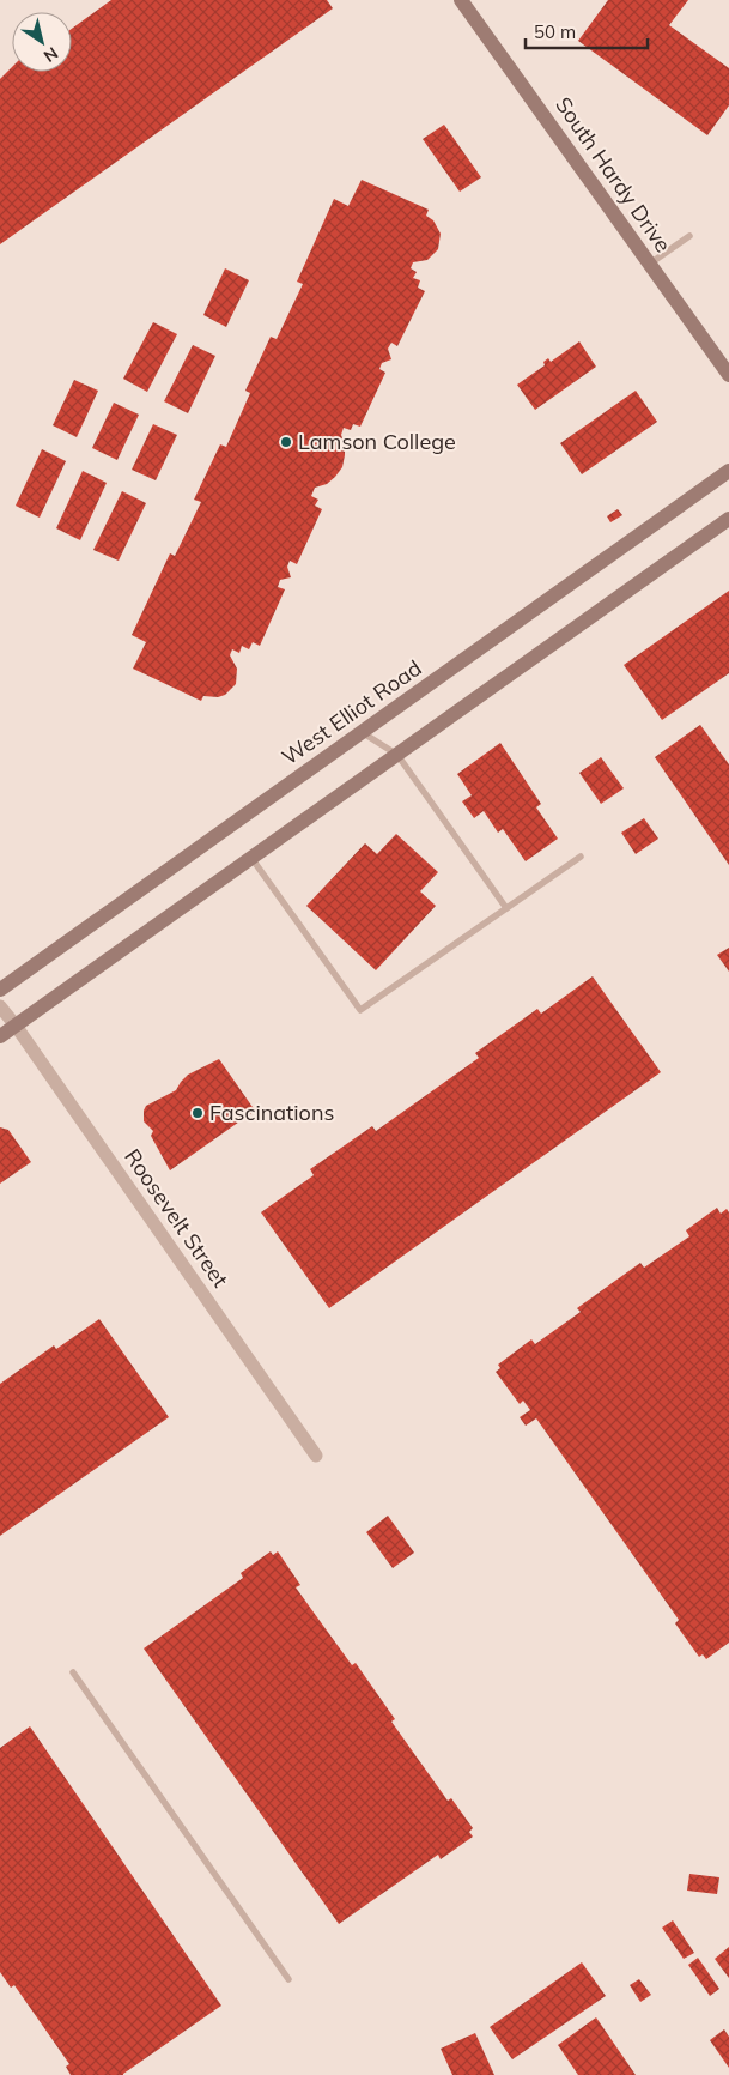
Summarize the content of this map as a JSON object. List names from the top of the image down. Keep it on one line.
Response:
{"streets":{"main road":["South Hardy Drive","West Elliot Road"],"street":["Roosevelt Street"]},"places":["Lamson College","Fascinations"],"scale_bar":"50 m","north":"bottom right"}
